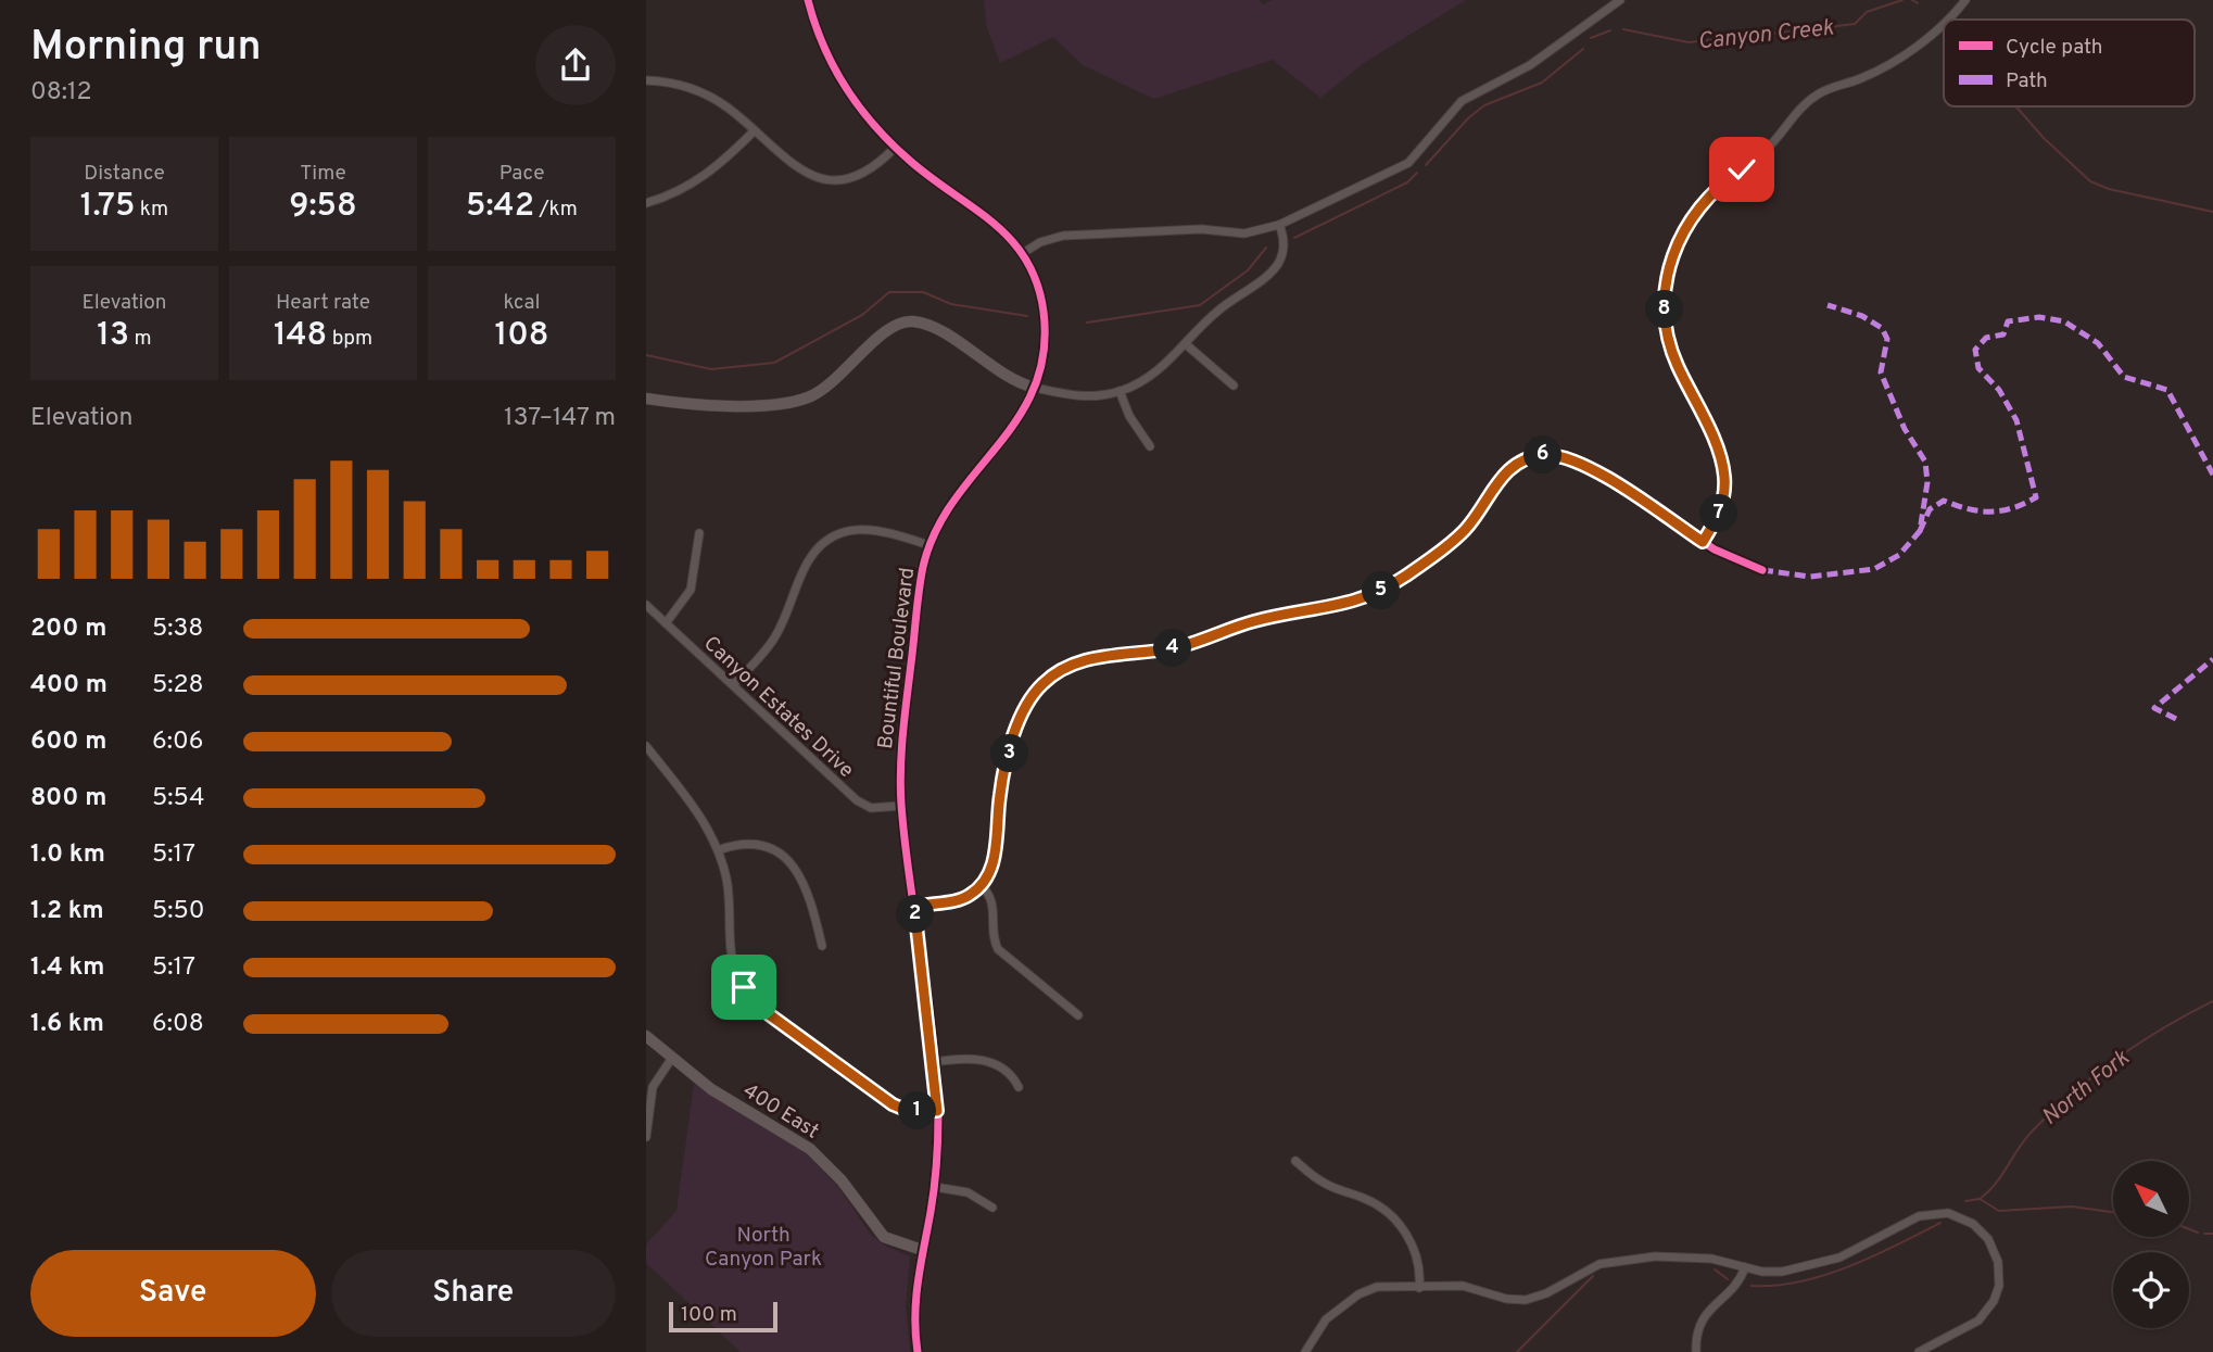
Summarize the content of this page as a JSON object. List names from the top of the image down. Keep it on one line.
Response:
{"streets":{"main road":["Bountiful Boulevard","400 East"],"street":["Canyon Estates Drive"]},"crossings":[["Bountiful Boulevard","Canyon Estates Drive"],["Bountiful Boulevard","400 East"]],"water":["Canyon Creek","North Fork"],"parks":["North Canyon Park"],"legend":["Cycle path","Path"],"scale_bar":"100 m","north":"top left","page":{"heading":["Morning run","08:12"],"stats":[["Distance","1.75 km"],["Time","9:58"],["Pace","5:42 /km"],["Elevation","13 m"],["Heart rate","148 bpm"],["kcal","108"]],"pins":["8","6","7","5","4","3","2","1"],"chart":["Elevation","137–147 m"],"list":[{"name":"200 m","note":"5:38"},{"name":"400 m","note":"5:28"},{"name":"600 m","note":"6:06"},{"name":"800 m","note":"5:54"},{"name":"1.0 km","note":"5:17"},{"name":"1.2 km","note":"5:50"},{"name":"1.4 km","note":"5:17"},{"name":"1.6 km","note":"6:08"}],"buttons":["Save","Share"],"scale":"100 m"}}
